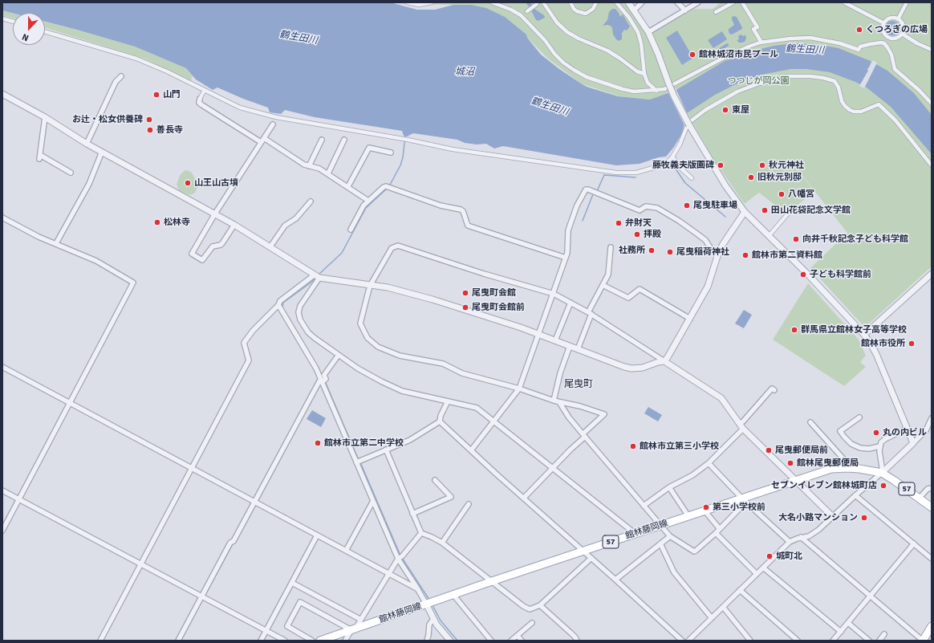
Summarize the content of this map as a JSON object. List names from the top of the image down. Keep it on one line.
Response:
{"streets":{"main road":["57","館林藤岡線"]},"districts":["尾曳町"],"water":["鶴生田川","城沼"],"parks":["つつじが岡公園"],"places":["くつろぎの広場","館林城沼市民プール","山門","東屋","お辻・松女供養碑","善長寺","藤牧義夫版画碑","秋元神社","旧秋元別邸","山王山古墳","八幡宮","尾曳駐車場","田山花袋記念文学館","松林寺","弁財天","拝殿","向井千秋記念子ども科学館","社務所","尾曳稲荷神社","館林市第二資料館","子ども科学館前","尾曳町会館","尾曳町会館前","群馬県立館林女子高等学校","館林市役所","丸の内ビル","館林市立第二中学校","館林市立第三小学校","尾曳郵便局前","館林尾曳郵便局","セブンイレブン館林城町店","第三小学校前","大名小路マンション","城町北"],"north":"bottom"}
